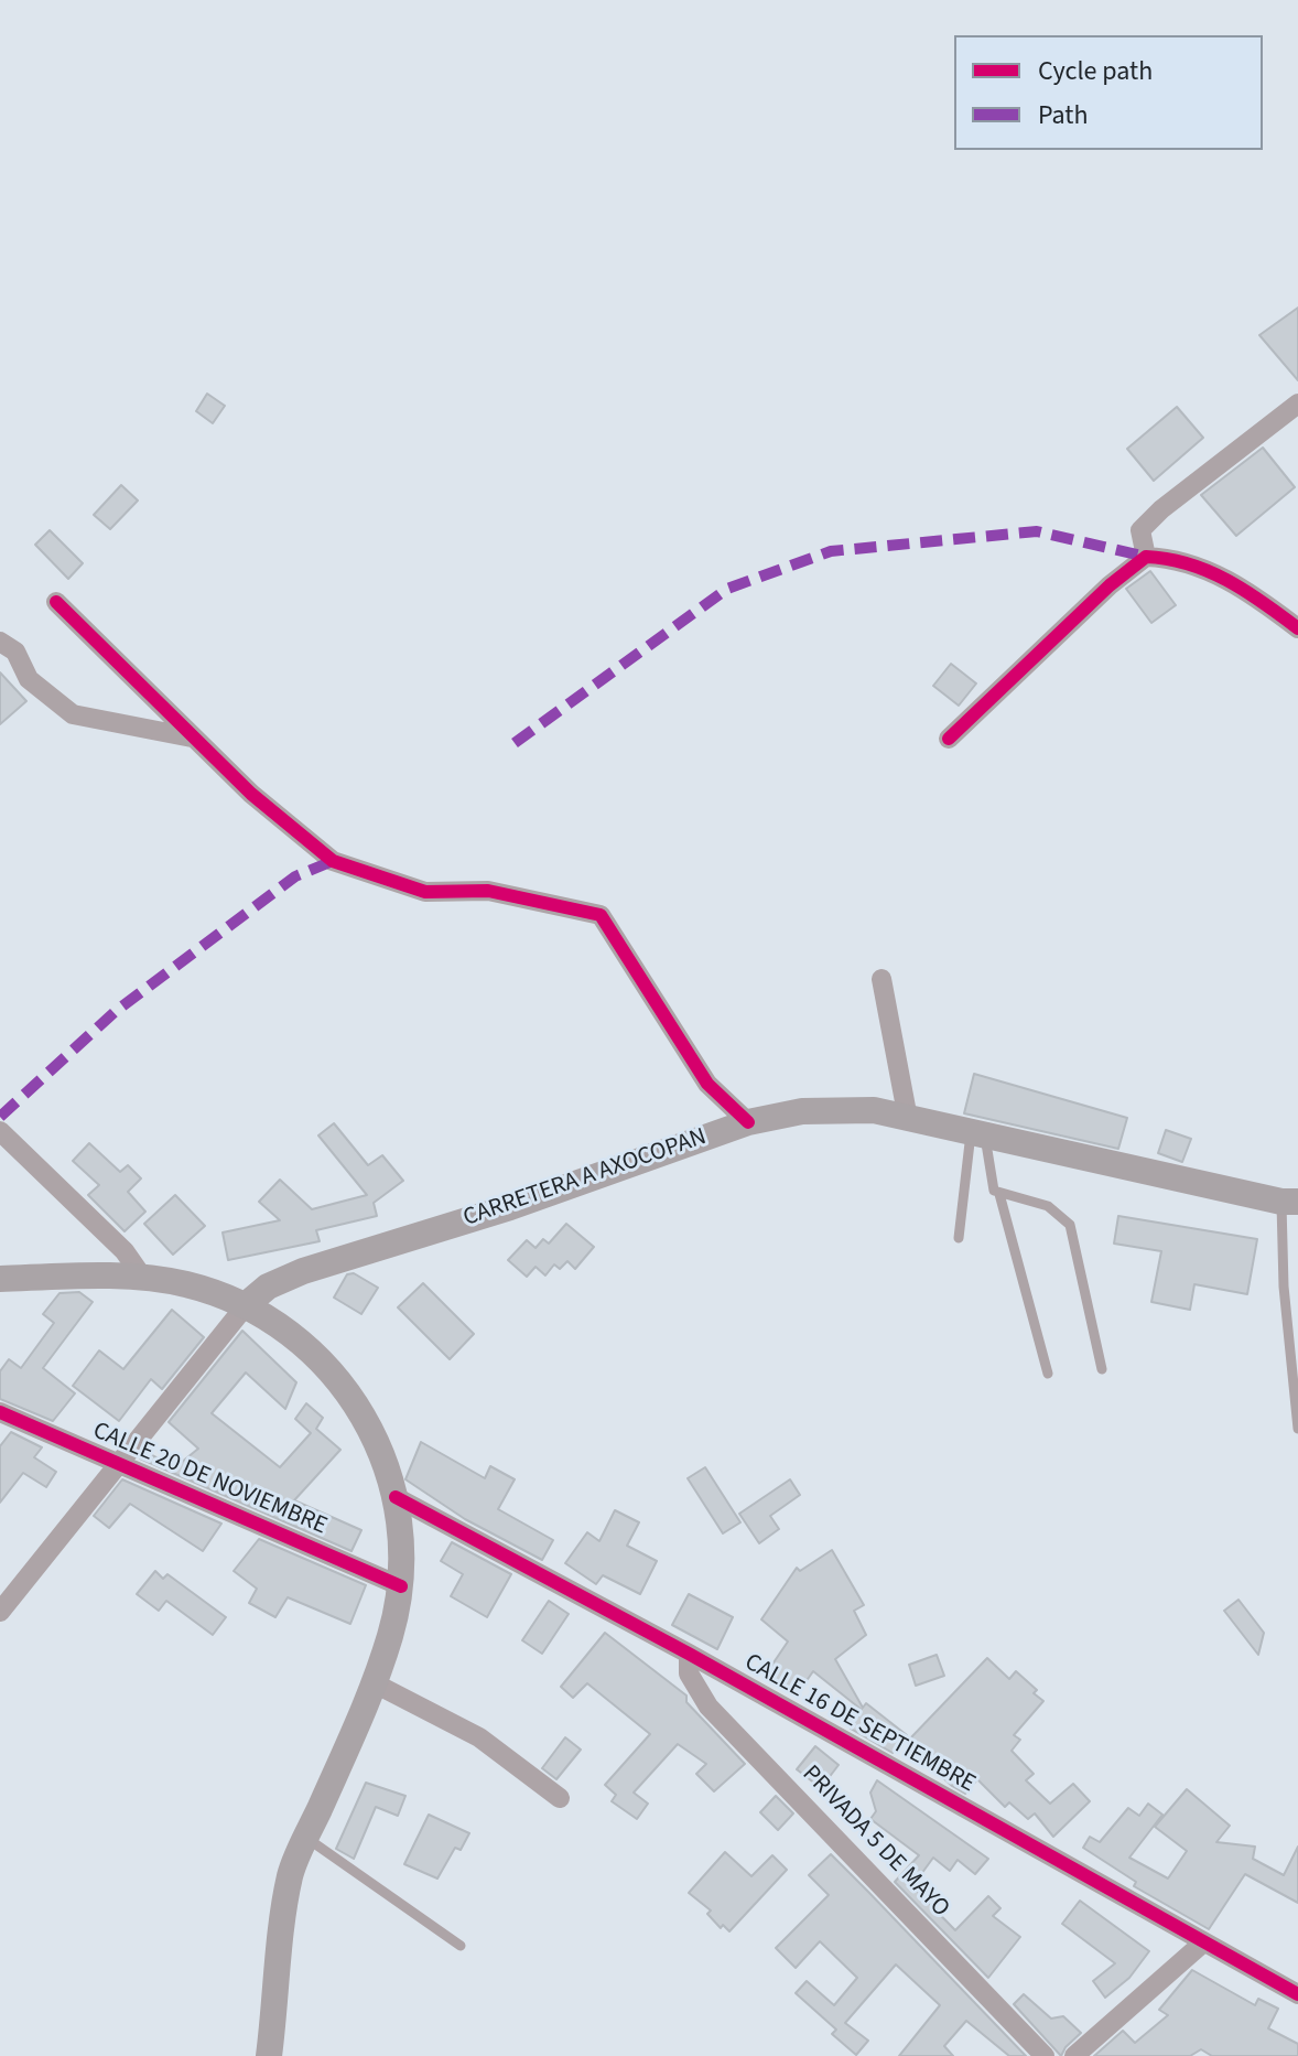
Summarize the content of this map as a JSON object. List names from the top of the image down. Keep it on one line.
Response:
{"streets":{"main road":["CARRETERA A AXOCOPAN"],"street":["CALLE 20 DE NOVIEMBRE","CALLE 16 DE SEPTIEMBRE","PRIVADA 5 DE MAYO"]},"crossings":[["CALLE 16 DE SEPTIEMBRE","PRIVADA 5 DE MAYO"]],"legend":["Cycle path","Path"]}
